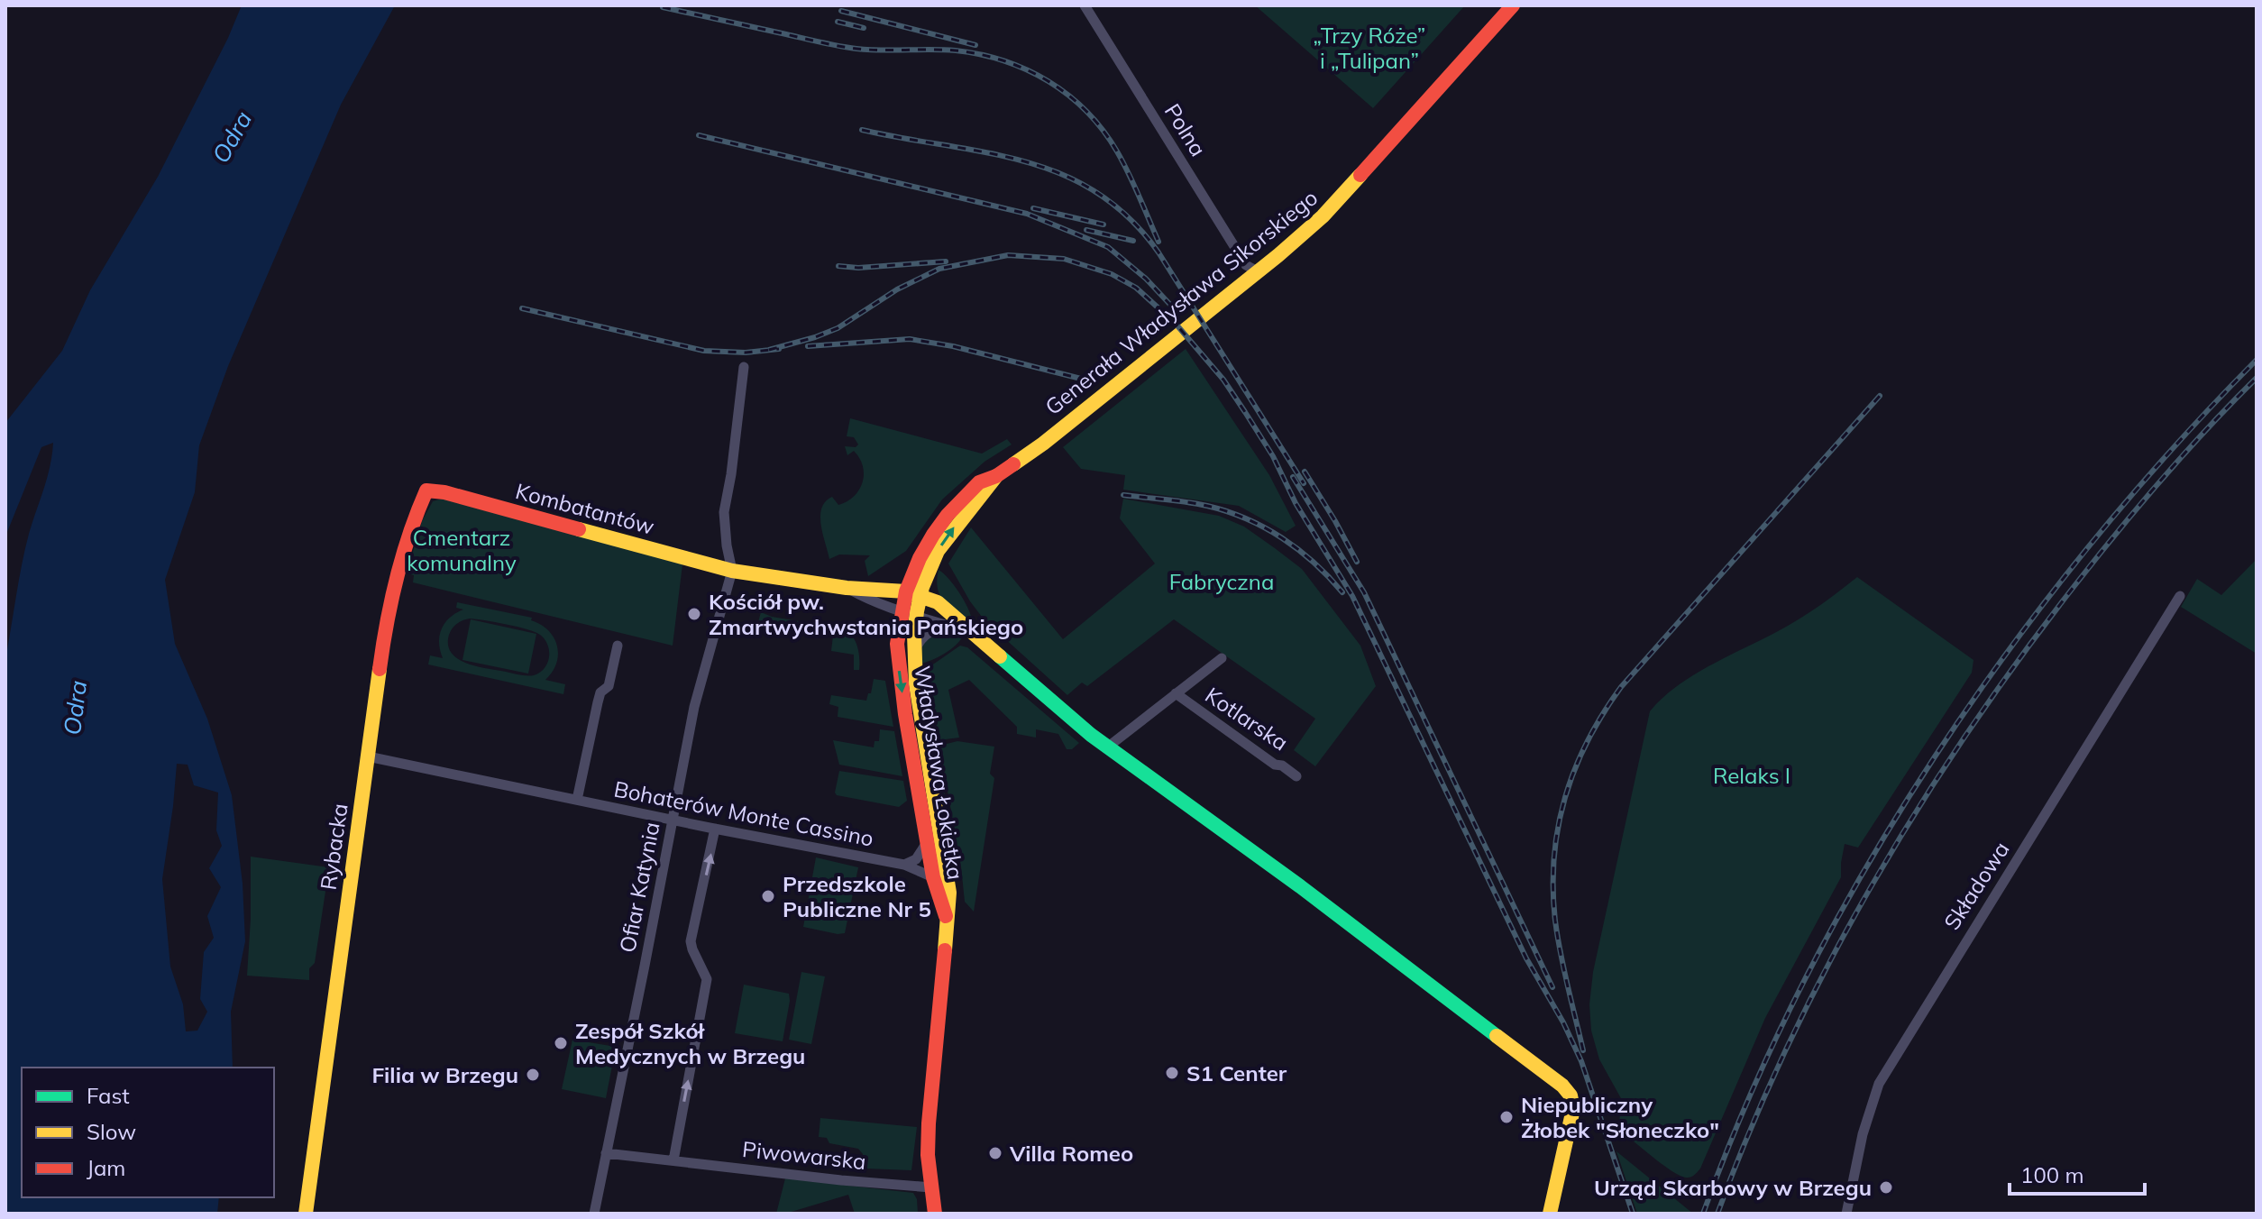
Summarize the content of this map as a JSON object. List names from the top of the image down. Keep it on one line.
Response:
{"streets":{"street":["Polna","Generała Władysława Sikorskiego","Kombatantów","Kotlarska","Władysława Łokietka","Bohaterów Monte Cassino","Rybacka","Składowa","Ofiar Katynia","Piwowarska"]},"crossings":[["Polna","Generała Władysława Sikorskiego"],["Generała Władysława Sikorskiego","Kombatantów"],["Generała Władysława Sikorskiego","Władysława Łokietka"],["Kombatantów","Władysława Łokietka"],["Kombatantów","Rybacka"],["Kombatantów","Ofiar Katynia"],["Władysława Łokietka","Bohaterów Monte Cassino"],["Władysława Łokietka","Piwowarska"],["Bohaterów Monte Cassino","Rybacka"],["Bohaterów Monte Cassino","Ofiar Katynia"],["Ofiar Katynia","Piwowarska"]],"water":["Odra"],"parks":["„Trzy Róże” i „Tulipan”","Cmentarz komunalny","Fabryczna","Relaks I"],"places":["Kościół pw. Zmartwychwstania Pańskiego","Przedszkole Publiczne Nr 5","Zespół Szkół Medycznych w Brzegu","S1 Center","Filia w Brzegu","Niepubliczny Żłobek \"Słoneczko\"","Villa Romeo","Urząd Skarbowy w Brzegu"],"legend":["Fast","Slow","Jam"],"scale_bar":"100 m"}
